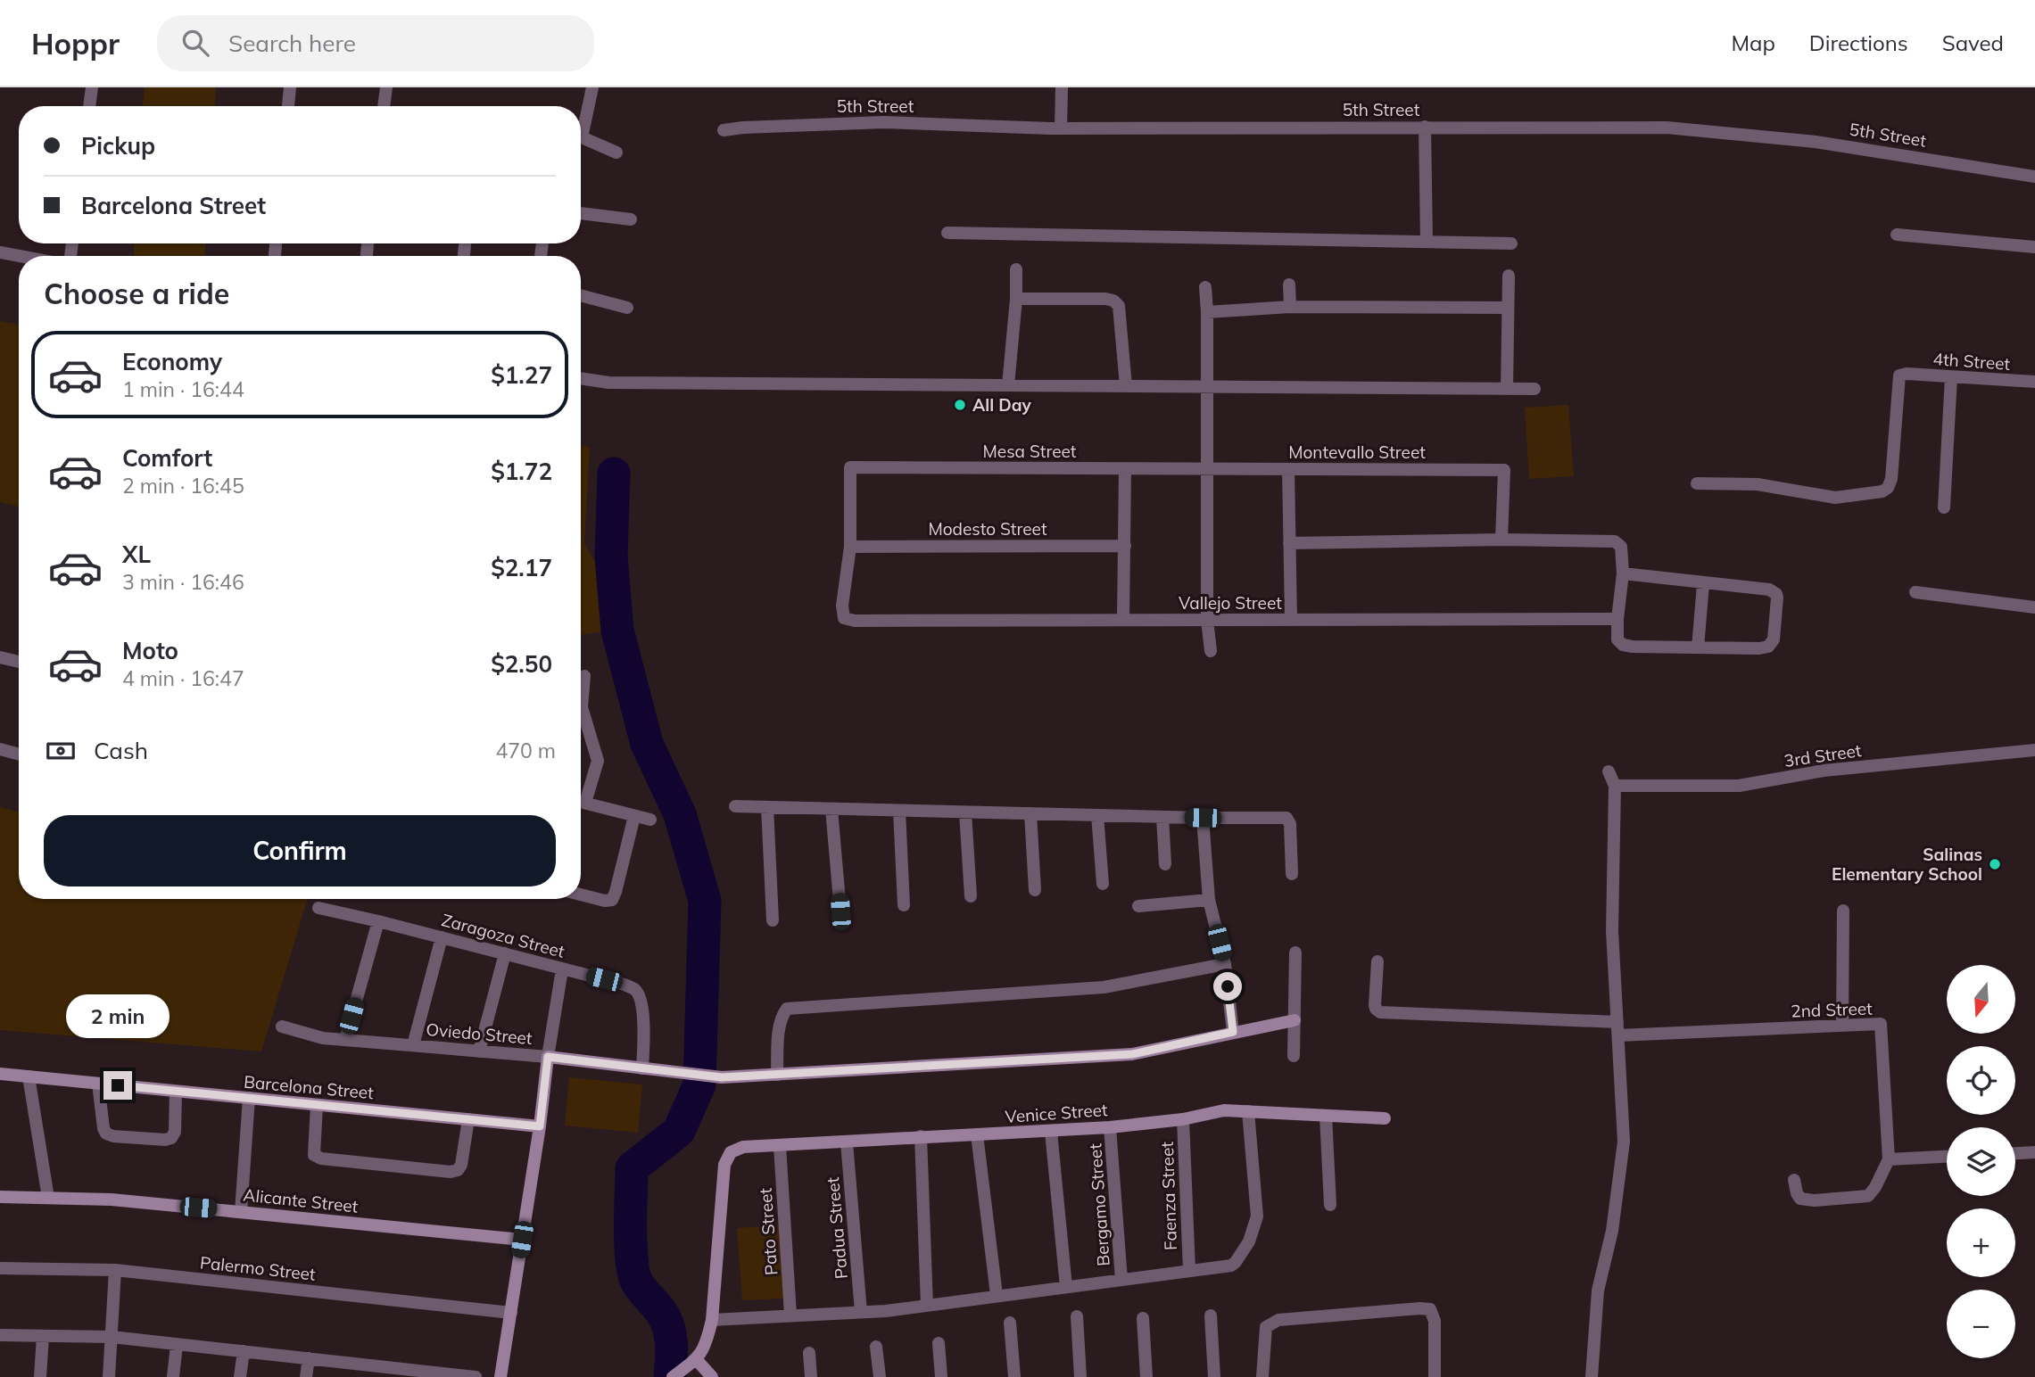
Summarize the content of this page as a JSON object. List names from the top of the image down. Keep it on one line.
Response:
{"streets":{"street":["5th Street","4th Street","Mesa Street","Montevallo Street","Modesto Street","Vallejo Street","3rd Street","Zaragoza Street","2nd Street","Oviedo Street","Barcelona Street","Venice Street","Faenza Street","Alicante Street","Bergamo Street","Padua Street","Pato Street","Palermo Street"]},"crossings":[["Mesa Street","Montevallo Street"],["Mesa Street","Modesto Street"],["Mesa Street","Vallejo Street"],["Modesto Street","Vallejo Street"],["Zaragoza Street","Oviedo Street"],["Venice Street","Faenza Street"],["Venice Street","Bergamo Street"],["Venice Street","Padua Street"],["Venice Street","Pato Street"]],"places":["All Day","Salinas Elementary School"],"north":"bottom","page":{"header":"Hoppr","search":"Search here","nav":["Map","Directions","Saved"],"banner":["Pickup","Barcelona Street"],"heading":"Choose a ride","list":[{"name":"Economy","note":"1 min · 16:44","value":"$1.27"},{"name":"Comfort","note":"2 min · 16:45","value":"$1.72"},{"name":"XL","note":"3 min · 16:46","value":"$2.17"},{"name":"Moto","note":"4 min · 16:47","value":"$2.50"}],"pay":["Cash","470 m"],"buttons":"Confirm","map_buttons":["+","−"],"bubble":"2 min"}}
